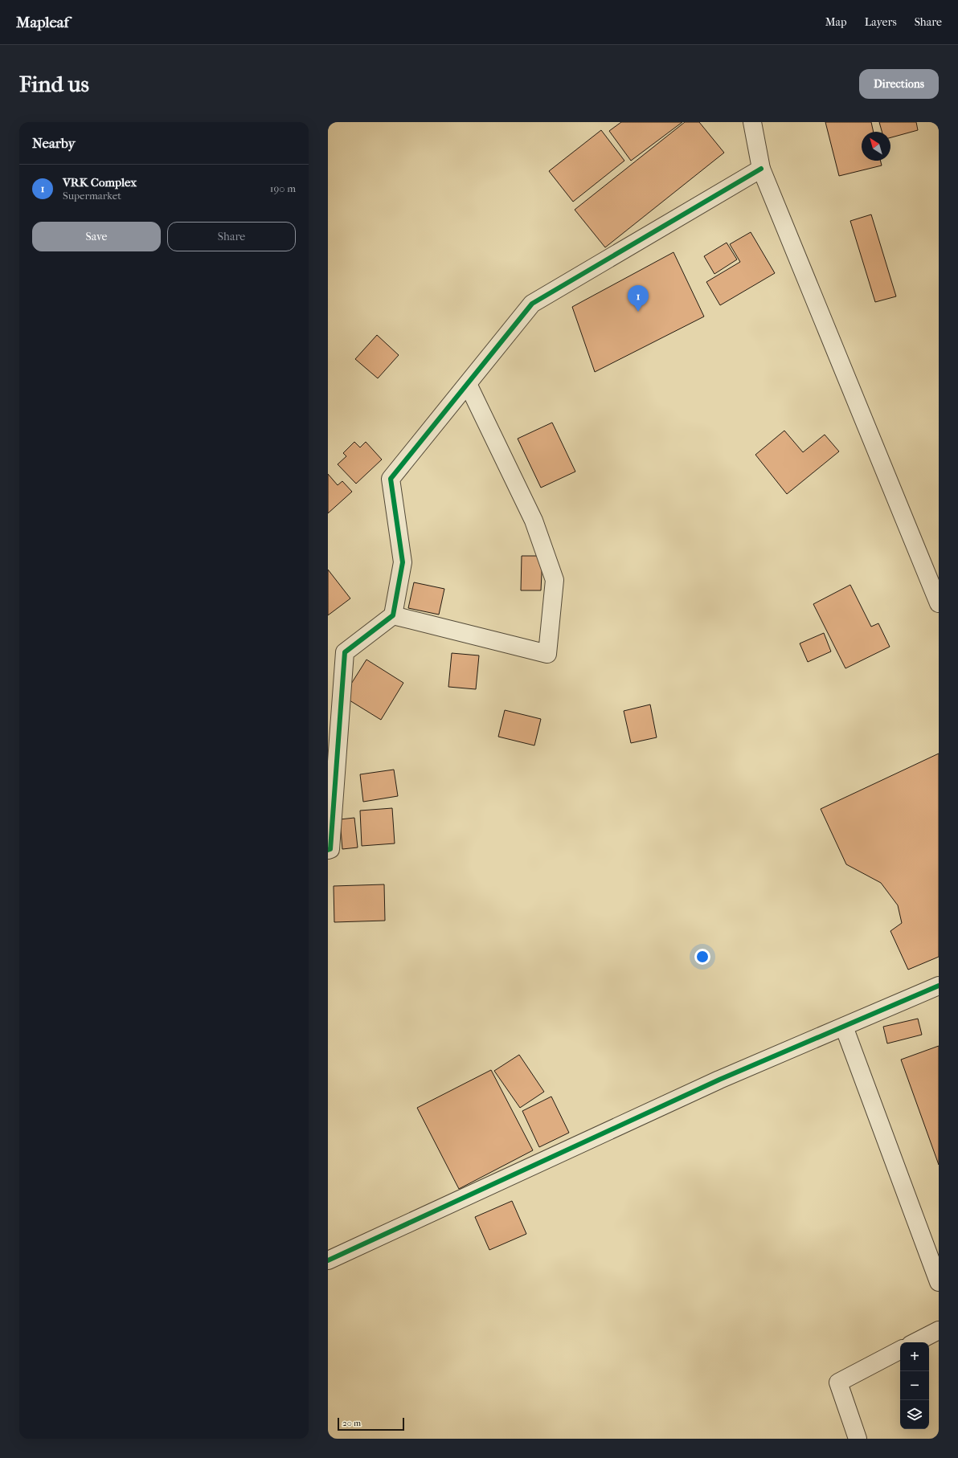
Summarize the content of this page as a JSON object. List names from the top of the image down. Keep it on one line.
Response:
{"scale_bar":"20 m","north":"top left","page":{"header":"Mapleaf","nav":["Map","Layers","Share"],"buttons":["Directions",["Save","Share"]],"title":"Find us","heading":"Nearby","list":[{"mark":"1","name":"VRK Complex","note":"Supermarket","value":"190 m"}],"pins":"1","map_buttons":["+","−"],"scale":"20 m"}}
